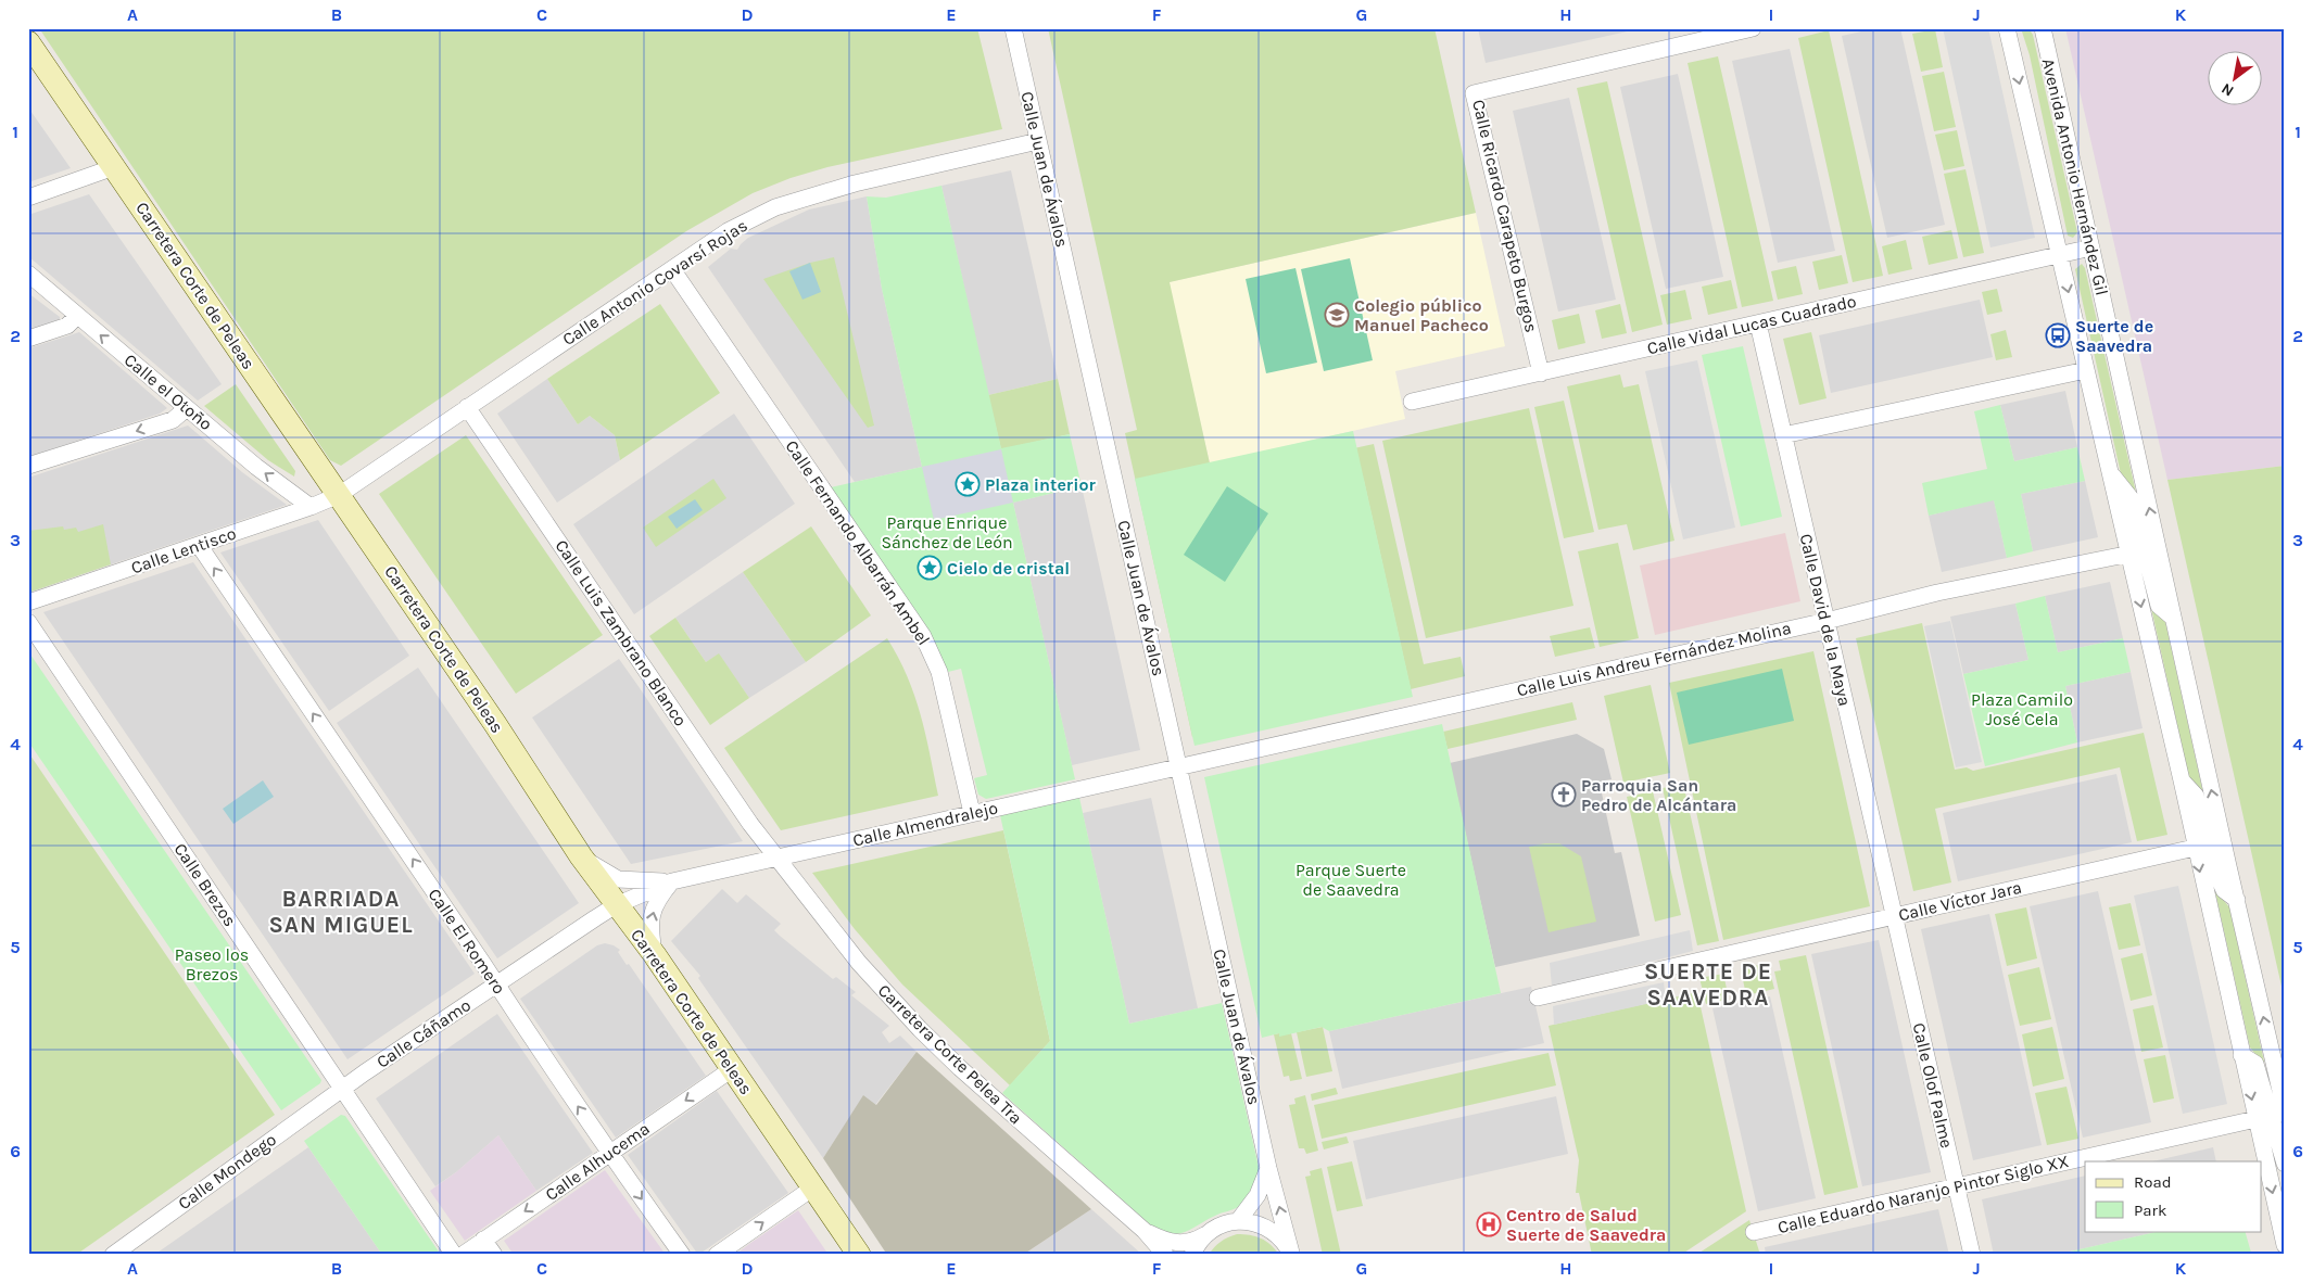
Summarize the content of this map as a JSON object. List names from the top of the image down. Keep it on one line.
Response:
{"streets":{"street":["Calle Juan de Ávalos","Avenida Antonio Hernández Gil","Calle Ricardo Carapeto Burgos","Calle Antonio Covarsí Rojas","Carretera Corte de Peleas","Calle Vidal Lucas Cuadrado","Calle el Otoño","Calle Fernando Albarrán Ambel","Calle Lentisco","Calle David de la Maya","Calle Luis Zambrano Blanco","Calle Luis Andreu Fernández Molina","Calle Almendralejo","Calle Brezos","Calle Víctor Jara","Calle El Romero","Calle Cáñamo","Carretera Corte Pelea Tra","Calle Olof Palme","Calle Alhucema","Calle Mondego","Calle Eduardo Naranjo Pintor Siglo XX"]},"crossings":[["Calle Juan de Ávalos","Calle Antonio Covarsí Rojas"],["Calle Juan de Ávalos","Calle Luis Andreu Fernández Molina"],["Calle Juan de Ávalos","Calle Almendralejo"],["Avenida Antonio Hernández Gil","Calle Vidal Lucas Cuadrado"],["Avenida Antonio Hernández Gil","Calle Luis Andreu Fernández Molina"],["Avenida Antonio Hernández Gil","Calle Víctor Jara"],["Avenida Antonio Hernández Gil","Calle Eduardo Naranjo Pintor Siglo XX"],["Calle Ricardo Carapeto Burgos","Calle Vidal Lucas Cuadrado"],["Calle Antonio Covarsí Rojas","Carretera Corte de Peleas"],["Calle Antonio Covarsí Rojas","Calle Fernando Albarrán Ambel"],["Calle Antonio Covarsí Rojas","Calle Lentisco"],["Calle Antonio Covarsí Rojas","Calle Luis Zambrano Blanco"],["Carretera Corte de Peleas","Calle Lentisco"],["Carretera Corte de Peleas","Calle Almendralejo"],["Carretera Corte de Peleas","Calle Cáñamo"],["Carretera Corte de Peleas","Calle Alhucema"],["Calle Vidal Lucas Cuadrado","Calle David de la Maya"],["Calle el Otoño","Calle Lentisco"],["Calle Fernando Albarrán Ambel","Calle Almendralejo"],["Calle Lentisco","Calle El Romero"],["Calle David de la Maya","Calle Luis Andreu Fernández Molina"],["Calle David de la Maya","Calle Víctor Jara"],["Calle David de la Maya","Calle Olof Palme"],["Calle Luis Zambrano Blanco","Calle Almendralejo"],["Calle Luis Zambrano Blanco","Carretera Corte Pelea Tra"],["Calle Luis Andreu Fernández Molina","Calle Almendralejo"],["Calle Almendralejo","Calle Cáñamo"],["Calle Almendralejo","Carretera Corte Pelea Tra"],["Calle Brezos","Calle Cáñamo"],["Calle Brezos","Calle Mondego"],["Calle Víctor Jara","Calle Olof Palme"],["Calle El Romero","Calle Cáñamo"],["Calle El Romero","Calle Alhucema"],["Calle Cáñamo","Calle Mondego"],["Calle Olof Palme","Calle Eduardo Naranjo Pintor Siglo XX"]],"one_way":["Calle el Otoño"],"districts":["BARRIADA SAN MIGUEL","SUERTE DE SAAVEDRA"],"parks":["Parque Enrique Sánchez de León","Plaza Camilo José Cela","Parque Suerte de Saavedra","Paseo los Brezos"],"places":{"school or university":["Colegio público Manuel Pacheco"],"bus stop":["Suerte de Saavedra"],"place":["Plaza interior","Cielo de cristal"],"church":["Parroquia San Pedro de Alcántara"],"hospital":["Centro de Salud Suerte de Saavedra"]},"legend":["Road","Park"],"north":"bottom left","grid":{"columns":["A","B","C","D","E","F","G","H","I","J","K"],"rows":["1","2","3","4","5","6"]}}
